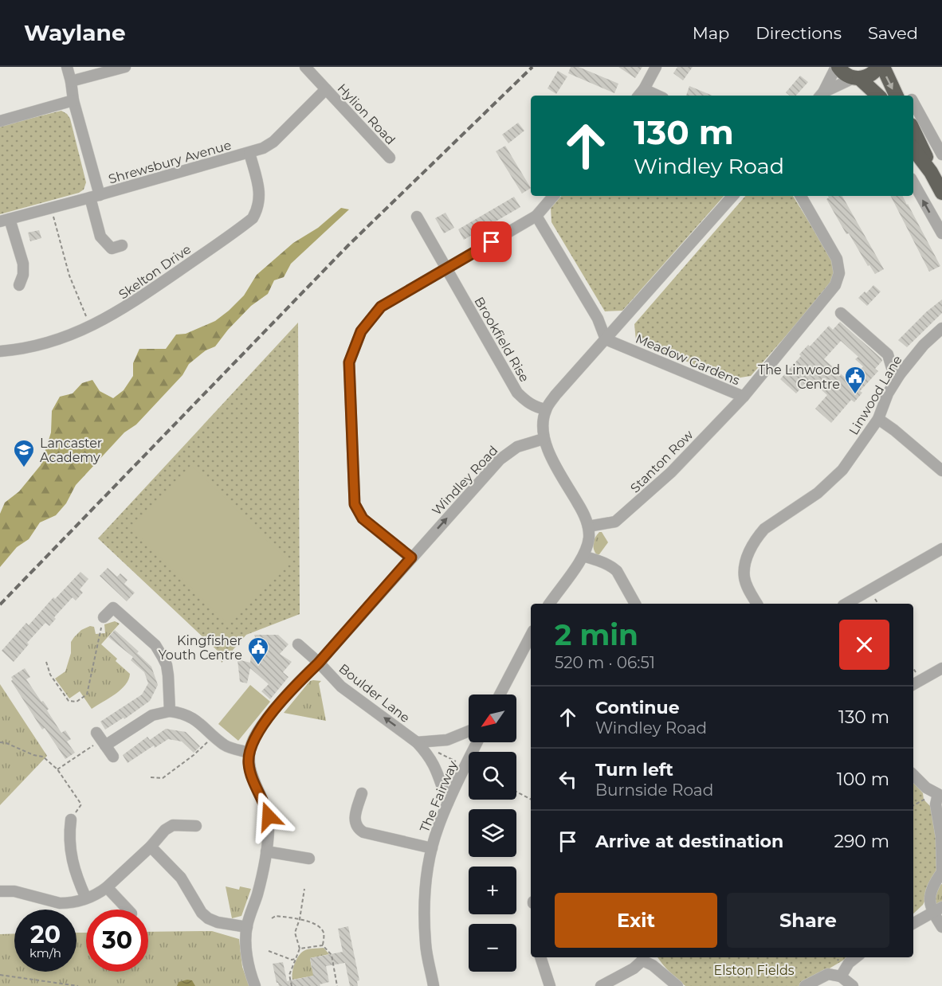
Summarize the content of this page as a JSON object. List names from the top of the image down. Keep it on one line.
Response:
{"streets":{"street":["Hylion Road","Shrewsbury Avenue","Skelton Drive","Brookfield Rise","Meadow Gardens","Linwood Lane","Stanton Row","Windley Road","Boulder Lane","The Fairway"]},"crossings":[["Hylion Road","Shrewsbury Avenue"],["Shrewsbury Avenue","Skelton Drive"],["Meadow Gardens","Stanton Row"],["Windley Road","Boulder Lane"],["Boulder Lane","The Fairway"]],"one_way":["Windley Road","Boulder Lane"],"parks":["Elston Fields"],"places":{"public building":["The Linwood Centre","Kingfisher Youth Centre"],"school or university":["Lancaster Academy"]},"north":"bottom left","page":{"header":"Waylane","nav":["Map","Directions","Saved"],"turn":["130 m","Windley Road"],"heading":["2 min","520 m · 06:51"],"list":[{"name":"Continue","note":"Windley Road","value":"130 m"},{"name":"Turn left","note":"Burnside Road","value":"100 m"},{"name":"Arrive at destination","value":"290 m"}],"map_buttons":["+","−"],"buttons":["Exit","Share"],"speed":"20 km/h","limit":"30"}}
